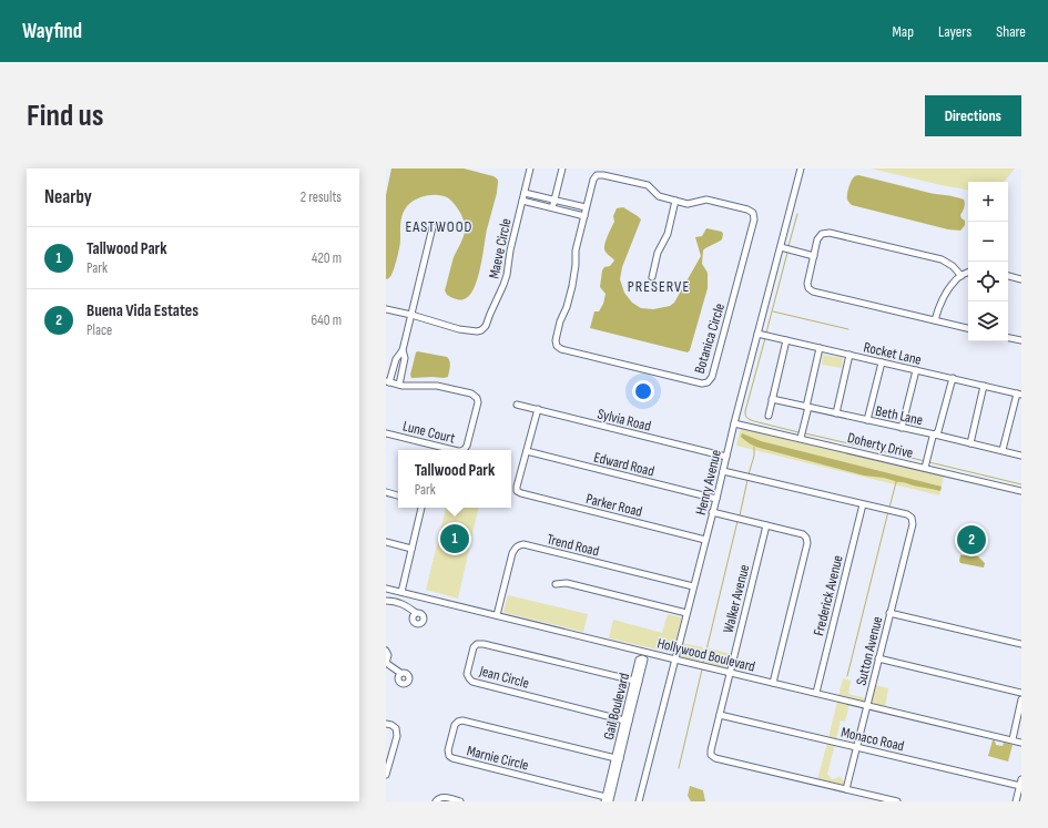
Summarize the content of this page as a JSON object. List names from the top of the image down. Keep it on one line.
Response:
{"streets":{"street":["Maeve Circle","Botanica Circle","Rocket Lane","Beth Lane","Sylvia Road","Lune Court","Doherty Drive","Edward Road","Henry Avenue","Parker Road","Trend Road","Frederick Avenue","Walker Avenue","Sutton Avenue","Hollywood Boulevard","Jean Circle","Gail Boulevard","Monaco Road","Marnie Circle"]},"crossings":[["Maeve Circle","Lune Court"],["Rocket Lane","Henry Avenue"],["Sylvia Road","Henry Avenue"],["Doherty Drive","Henry Avenue"],["Edward Road","Henry Avenue"],["Edward Road","Parker Road"],["Henry Avenue","Parker Road"],["Henry Avenue","Trend Road"],["Henry Avenue","Hollywood Boulevard"],["Trend Road","Hollywood Boulevard"],["Frederick Avenue","Sutton Avenue"],["Frederick Avenue","Hollywood Boulevard"],["Walker Avenue","Sutton Avenue"],["Walker Avenue","Hollywood Boulevard"],["Walker Avenue","Monaco Road"],["Sutton Avenue","Hollywood Boulevard"],["Sutton Avenue","Monaco Road"],["Jean Circle","Gail Boulevard"],["Gail Boulevard","Marnie Circle"]],"districts":["EASTWOOD","PRESERVE"],"page":{"header":"Wayfind","nav":["Map","Layers","Share"],"buttons":"Directions","title":"Find us","heading":["Nearby","2 results"],"map_buttons":["+","−"],"list":[{"mark":"1","name":"Tallwood Park","note":"Park","value":"420 m"},{"mark":"2","name":"Buena Vida Estates","note":"Place","value":"640 m"}],"popup":["Tallwood Park","Park"],"pins":["1","2"]}}
